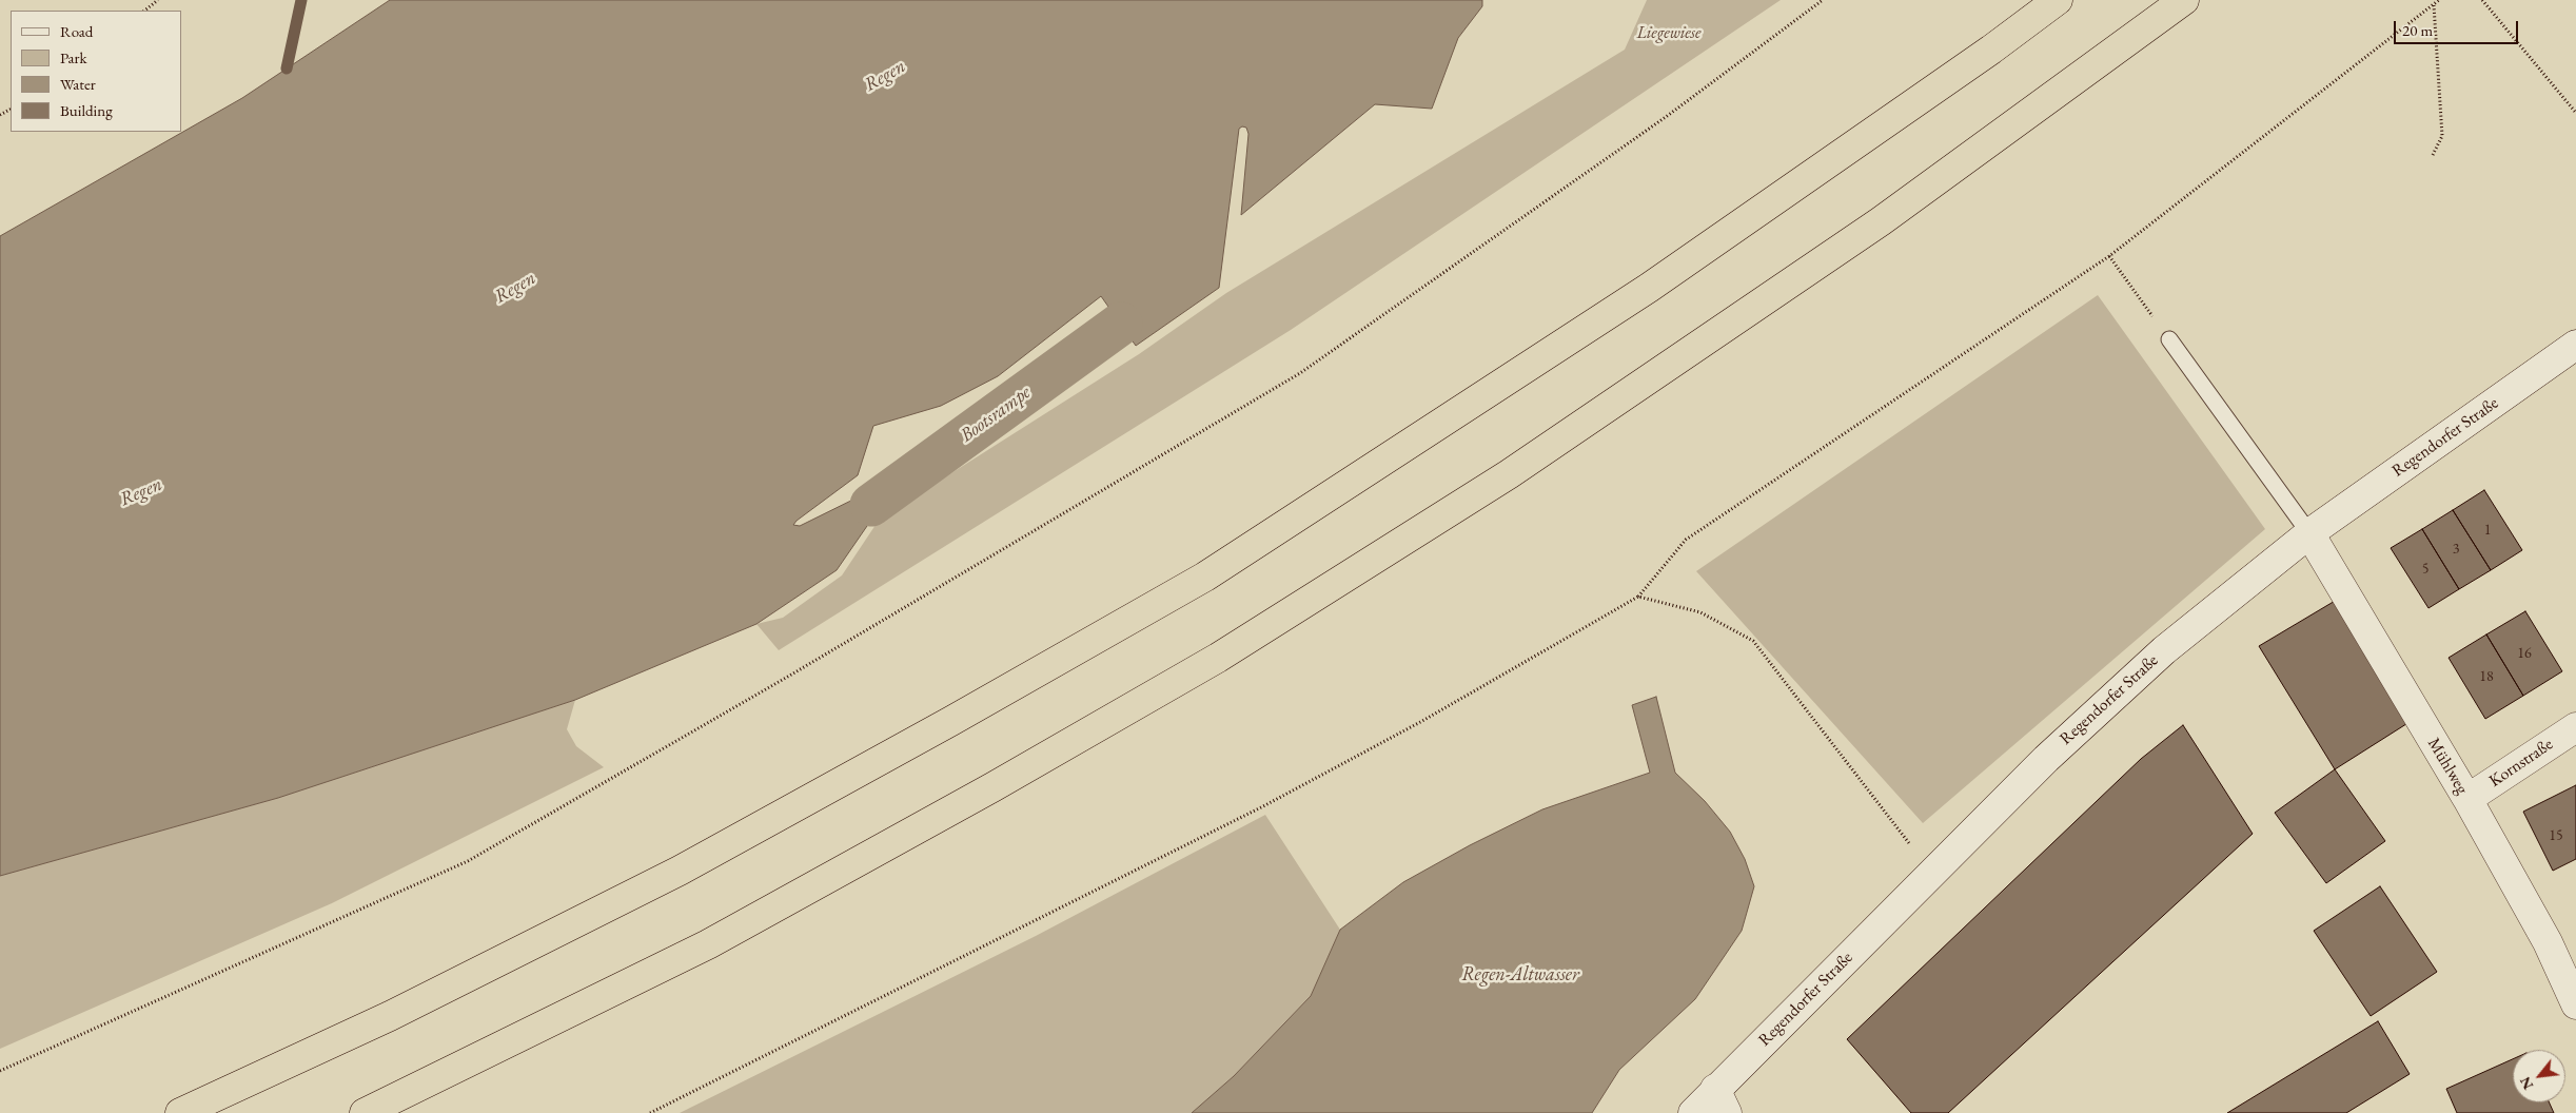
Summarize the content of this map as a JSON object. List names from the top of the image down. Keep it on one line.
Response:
{"streets":{"street":["Regendorfer Straße","Kornstraße","Mühlweg"]},"crossings":[["Regendorfer Straße","Mühlweg"],["Kornstraße","Mühlweg"]],"water":["Regen","Bootsrampe","Regen-Altwasser"],"parks":["Liegewiese"],"house_numbers":["1","3","5","16","18","15"],"legend":["Road","Park","Water","Building"],"scale_bar":"20 m","north":"bottom left"}
